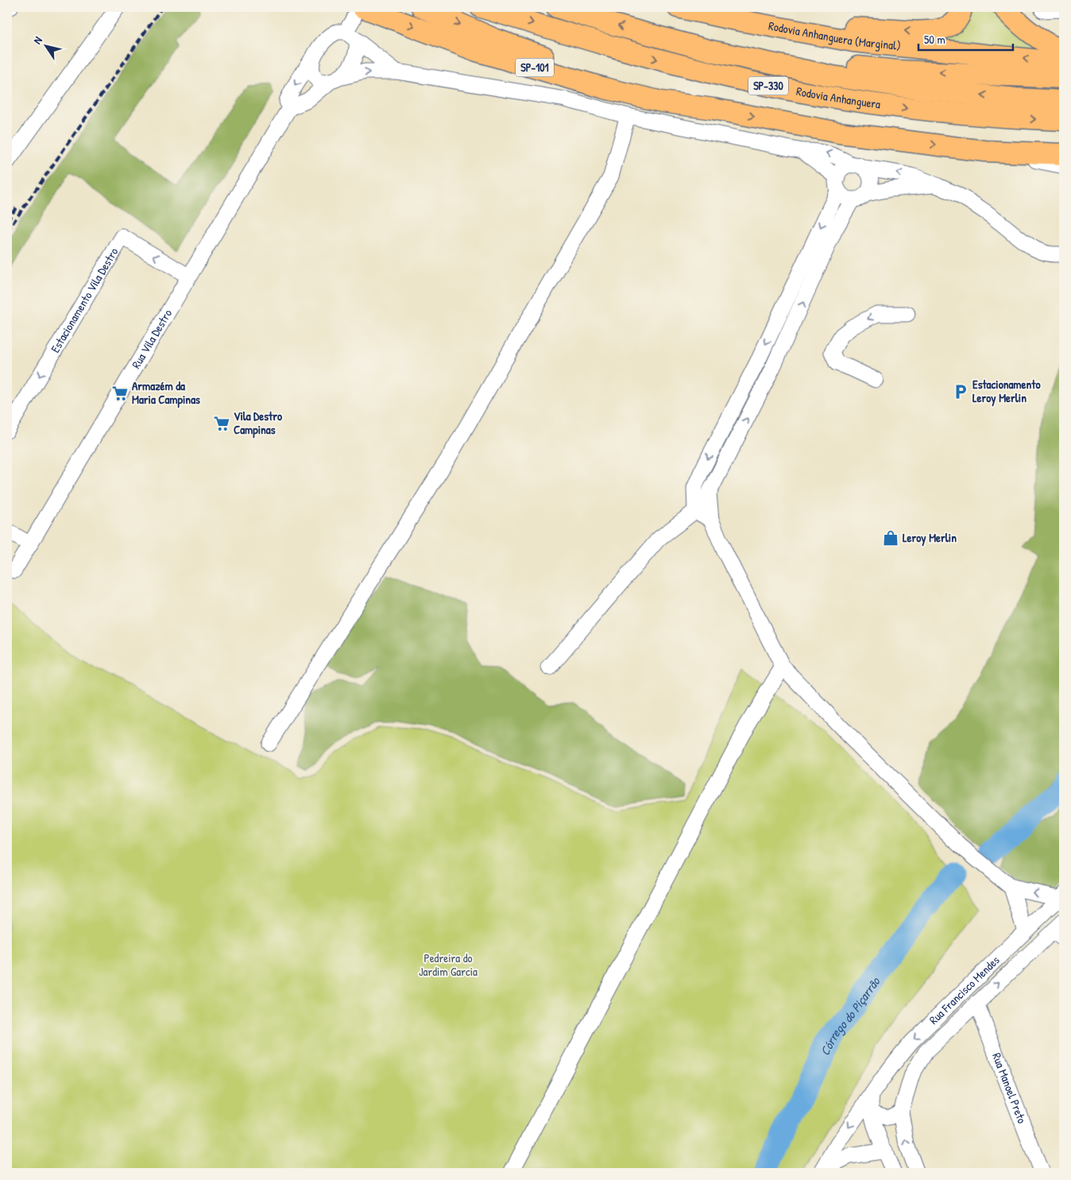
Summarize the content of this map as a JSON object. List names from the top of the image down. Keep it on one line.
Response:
{"streets":{"highway":["Rodovia Anhanguera (Marginal)","SP-101","SP-330","Rodovia Anhanguera"],"street":["Estacionamento Vila Destro","Rua Vila Destro","Rua Francisco Mendes","Rua Manoel Preto"]},"crossings":[["SP-101","Rua Vila Destro"],["Estacionamento Vila Destro","Rua Vila Destro"],["Rua Francisco Mendes","Rua Manoel Preto"]],"water":["Córrego do Piçarrão"],"parks":["Pedreira do Jardim Garcia"],"places":{"parking":["Estacionamento Leroy Merlin"],"supermarket":["Armazém da Maria Campinas","Vila Destro Campinas"],"shop":["Leroy Merlin"]},"scale_bar":"50 m","north":"top left"}
